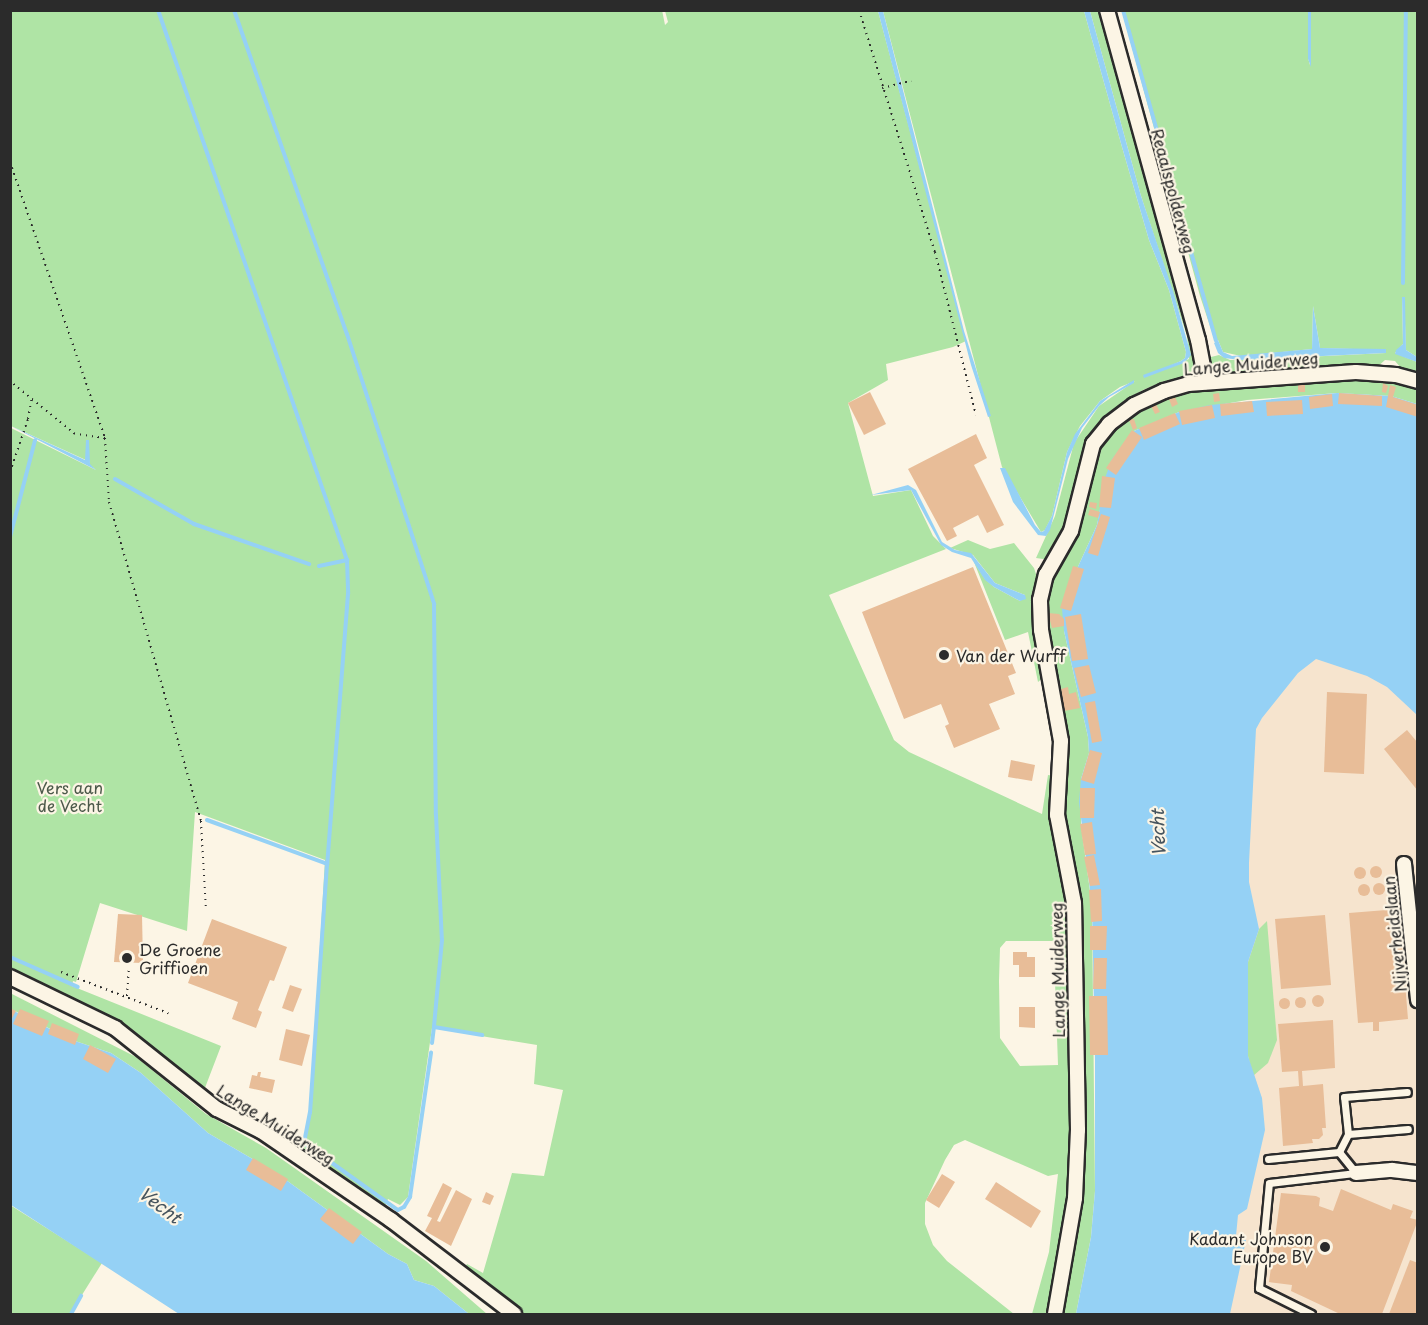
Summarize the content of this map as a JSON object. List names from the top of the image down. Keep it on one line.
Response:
{"streets":{"street":["Reaalspolderweg","Lange Muiderweg","Nijverheidslaan"]},"crossings":[["Reaalspolderweg","Lange Muiderweg"]],"water":["Vecht"],"parks":["Vers aan de Vecht"],"places":["Van der Wurff","De Groene Griffioen","Kadant Johnson Europe BV"]}
